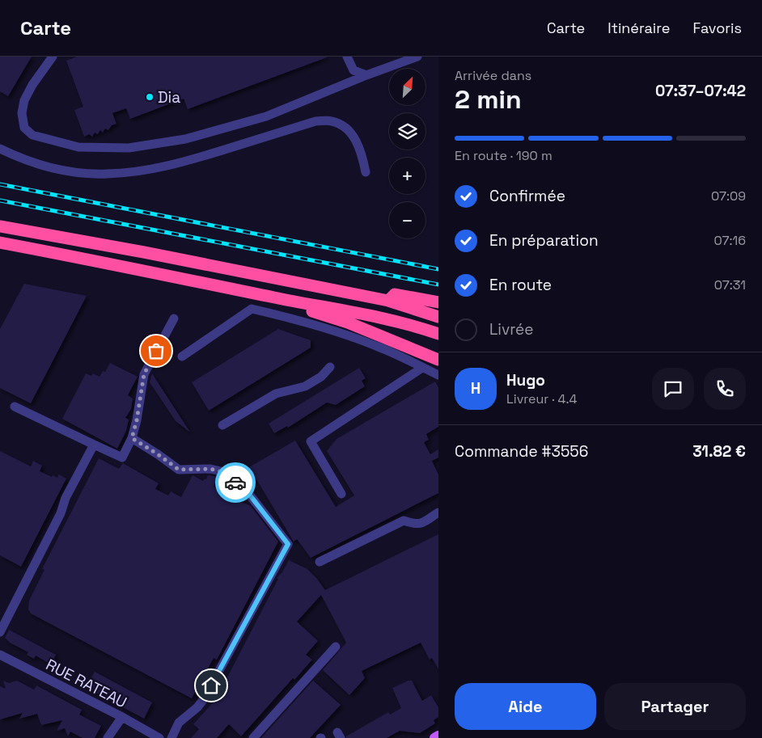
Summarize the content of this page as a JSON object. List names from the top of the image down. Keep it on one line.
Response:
{"streets":{"street":["RUE RATEAU"]},"places":["Dia"],"north":"top right","page":{"header":"Carte","nav":["Carte","Itinéraire","Favoris"],"heading":["2 min","Arrivée dans","07:37–07:42"],"panel":["Hugo","Livreur · 4.4","Commande #3556","31.82 €"],"map_buttons":["+","−"],"bar":"En route · 190 m","list":[["Confirmée","07:09"],["En préparation","07:16"],["En route","07:31"],"Livrée"],"round":"H","buttons":["Aide","Partager"]}}
